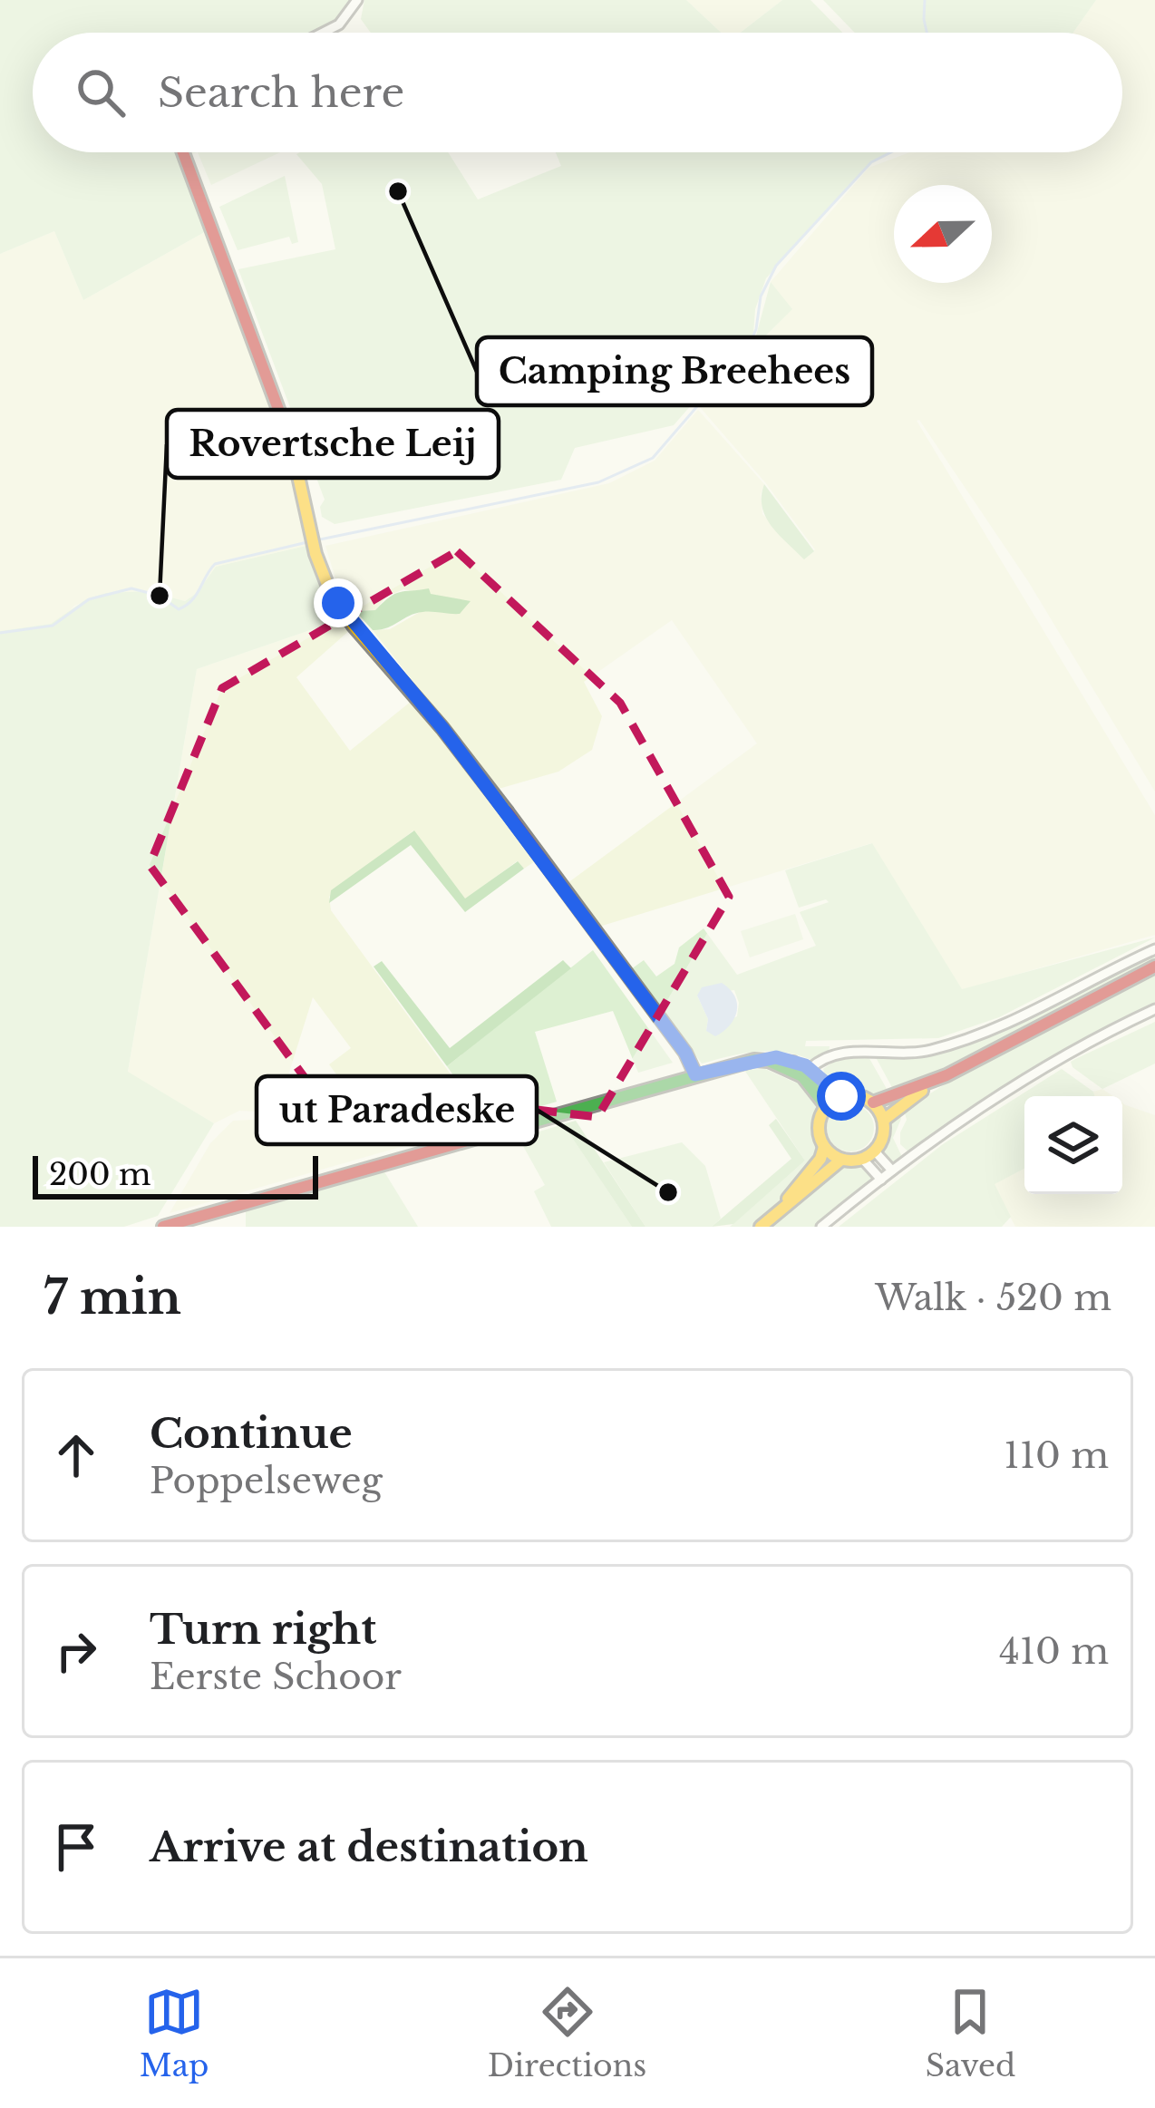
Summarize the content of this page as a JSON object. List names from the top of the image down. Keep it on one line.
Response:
{"places":["Camping Breehees","Rovertsche Leij","ut Paradeske"],"scale_bar":"200 m","north":"left","page":{"search":"Search here","scale":"200 m","heading":["7 min","Walk · 520 m"],"list":[["Continue","Poppelseweg","110 m"],["Turn right","Eerste Schoor","410 m"],"Arrive at destination"],"nav":["Map","Directions","Saved"]}}
